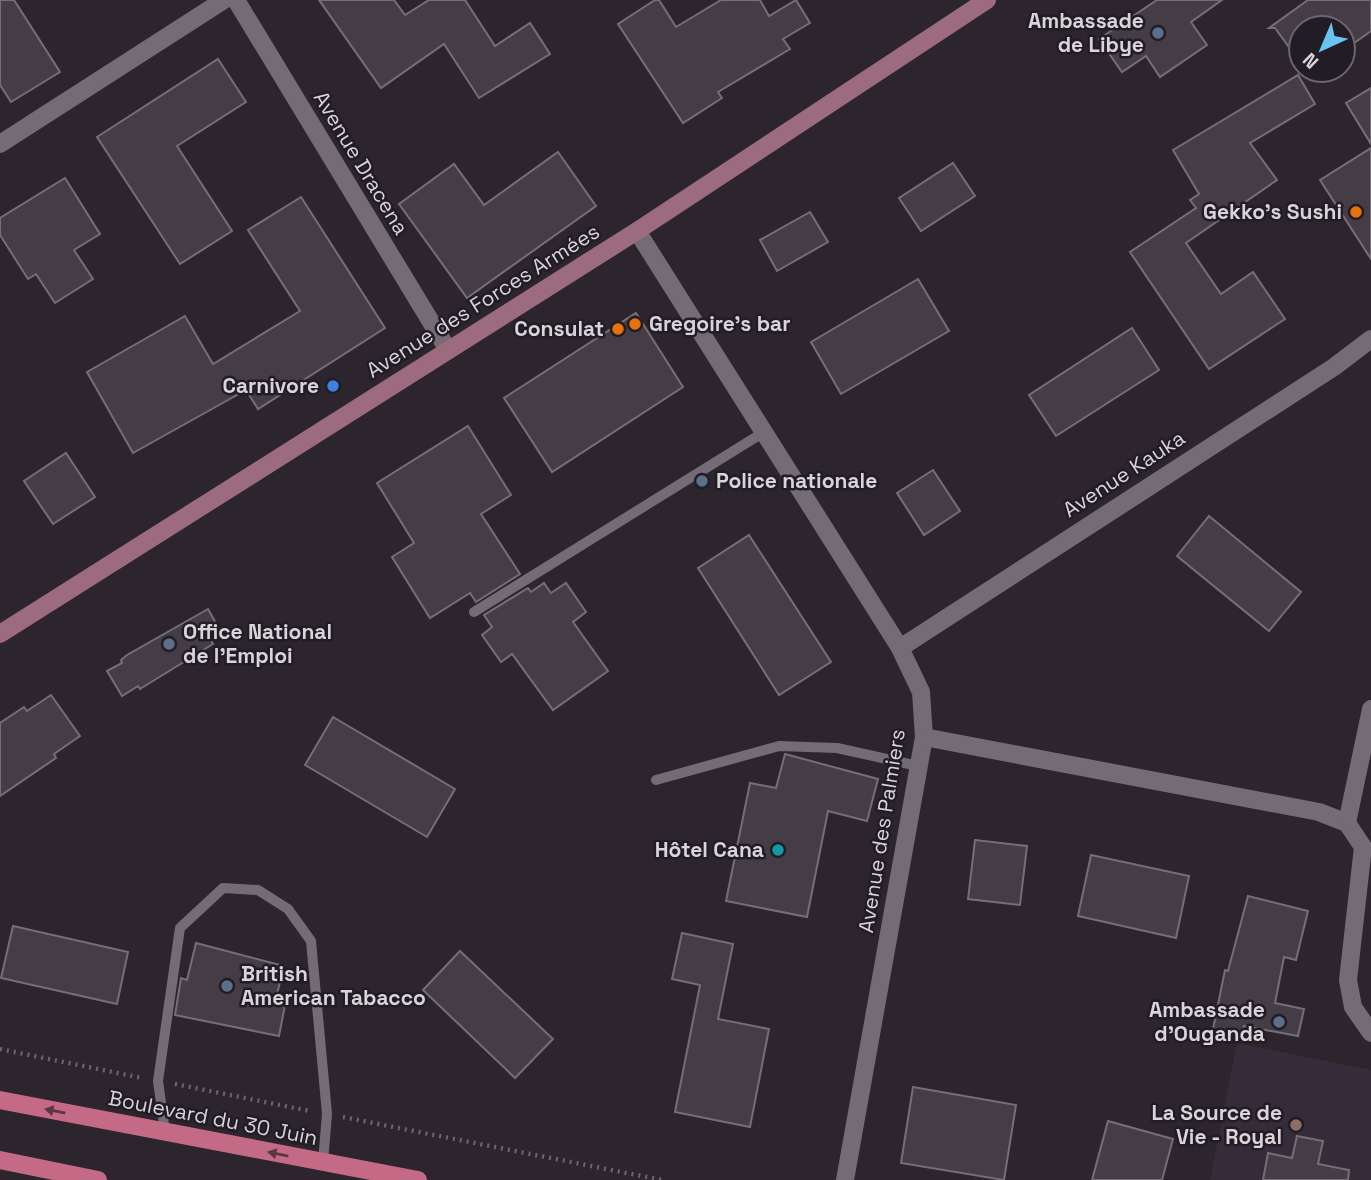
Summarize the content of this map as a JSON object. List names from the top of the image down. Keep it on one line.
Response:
{"streets":{"main road":["Boulevard du 30 Juin"],"street":["Avenue Dracena","Avenue des Forces Armées","Avenue Kauka","Avenue des Palmiers"]},"crossings":[["Avenue Dracena","Avenue des Forces Armées"],["Avenue des Forces Armées","Avenue des Palmiers"],["Avenue Kauka","Avenue des Palmiers"]],"places":["Ambassade de Libye","Gekko's Sushi","Gregoire's bar","Consulat","Carnivore","Police nationale","Office National de l'Emploi","Hôtel Cana","British American Tabacco","Ambassade d'Ouganda","La Source de Vie - Royal"],"north":"bottom left"}
